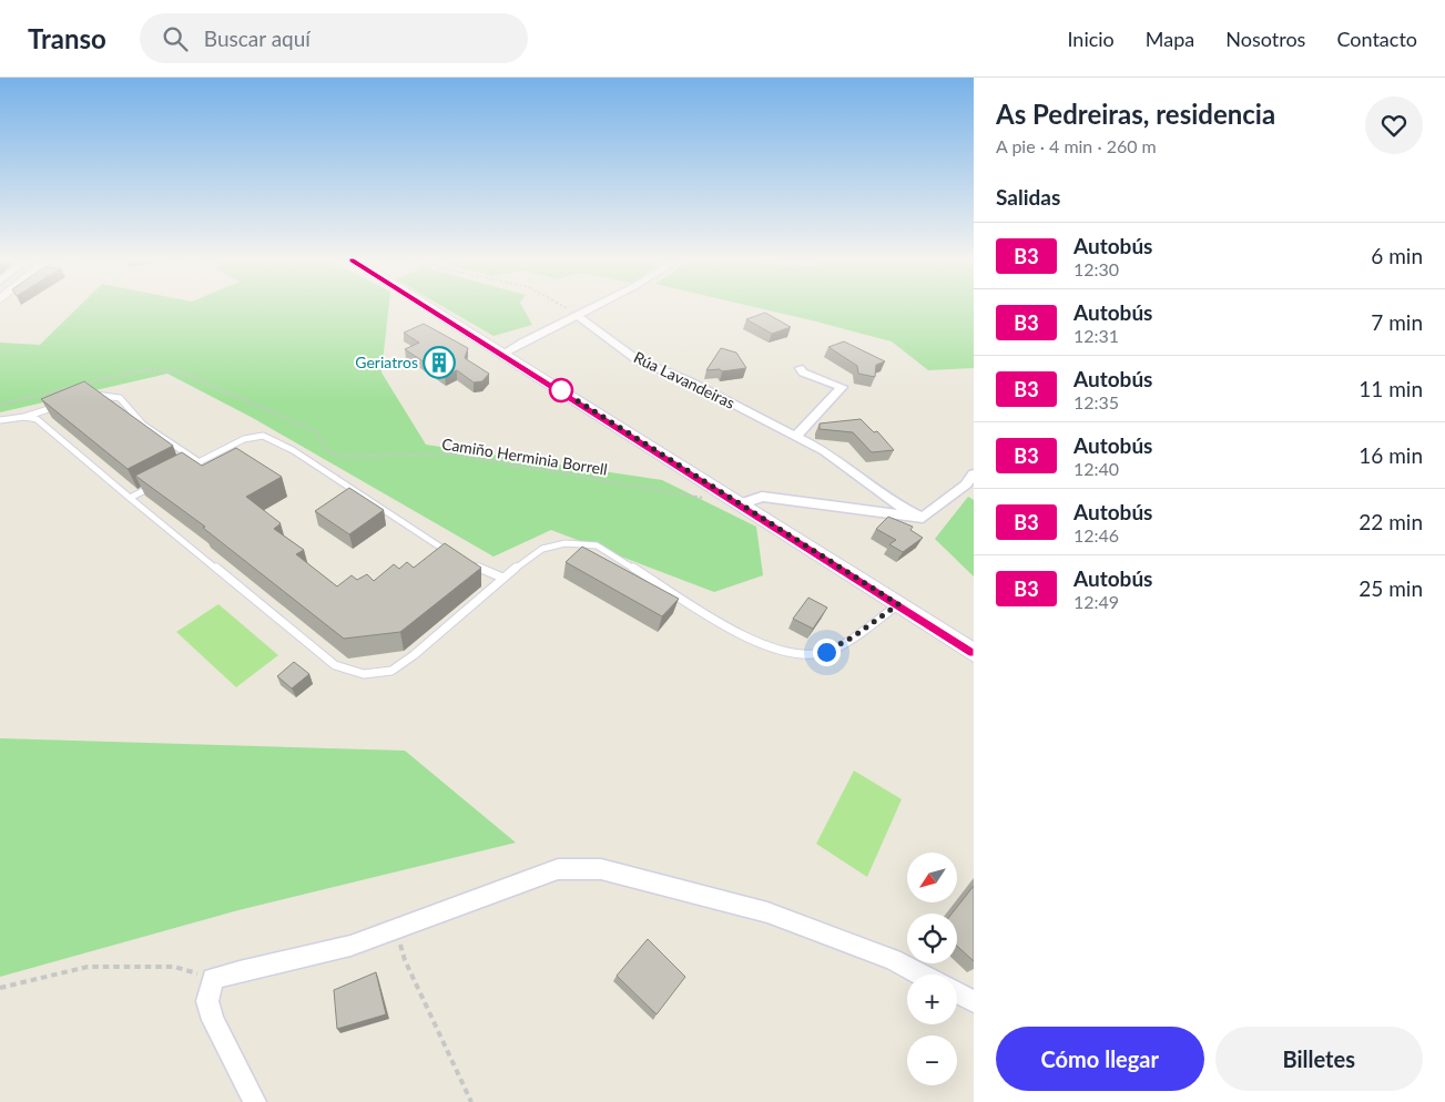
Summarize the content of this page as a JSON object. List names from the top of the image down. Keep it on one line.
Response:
{"streets":{"street":["Rúa Lavandeiras"],"path":["Camiño Herminia Borrell"]},"places":{"building":["Geriatros"]},"lines":["bus line B3"],"north":"bottom left","page":{"header":"Transo","search":"Buscar aquí","nav":["Inicio","Mapa","Nosotros","Contacto"],"heading":[["As Pedreiras, residencia","A pie · 4 min · 260 m"],"Salidas"],"list":[{"mark":"B3","name":"Autobús","note":"12:30","value":"6 min"},{"mark":"B3","name":"Autobús","note":"12:31","value":"7 min"},{"mark":"B3","name":"Autobús","note":"12:35","value":"11 min"},{"mark":"B3","name":"Autobús","note":"12:40","value":"16 min"},{"mark":"B3","name":"Autobús","note":"12:46","value":"22 min"},{"mark":"B3","name":"Autobús","note":"12:49","value":"25 min"}],"map_buttons":["+","−"],"buttons":["Cómo llegar","Billetes"]}}
